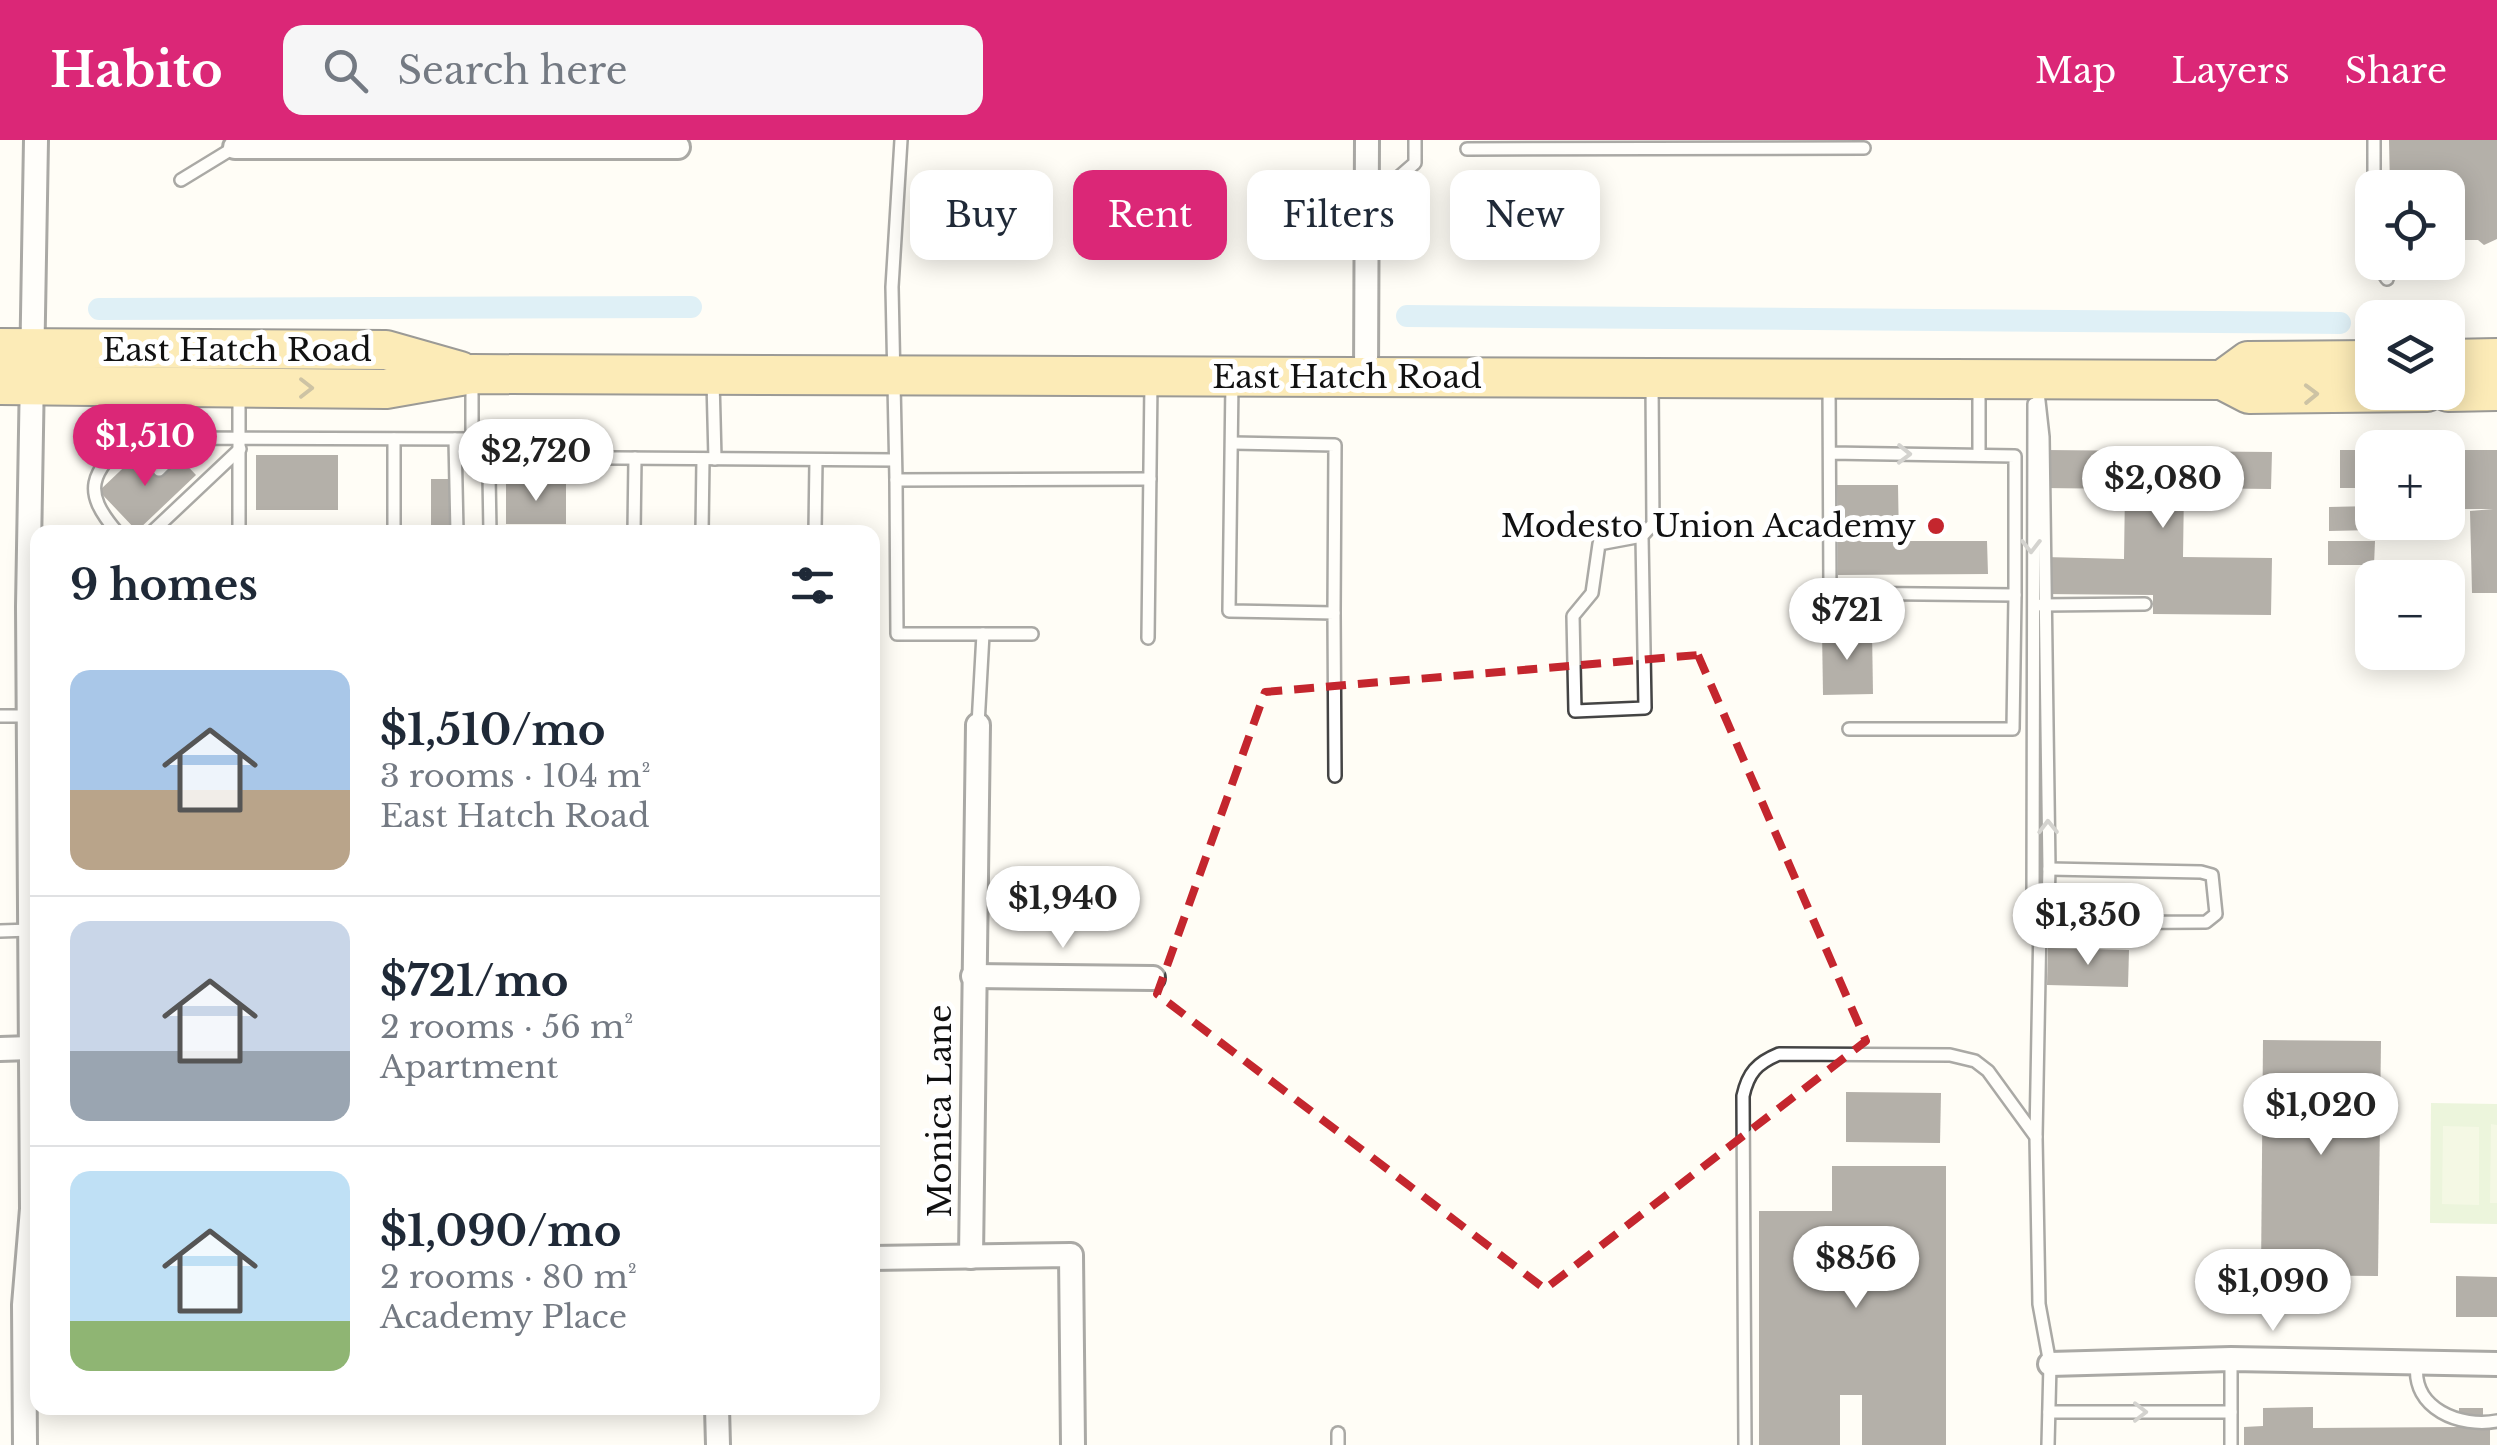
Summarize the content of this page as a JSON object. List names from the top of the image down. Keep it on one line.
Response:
{"streets":{"main road":["East Hatch Road"],"street":["Monica Lane"]},"places":["Modesto Union Academy"],"page":{"header":"Habito","search":"Search here","nav":["Map","Layers","Share"],"map_buttons":["+","−"],"chip":["Buy","Rent","Filters","New"],"price":["$1,510","$2,720","$2,080","$721","$1,940","$1,350","$1,020","$856","$1,090"],"heading":"9 homes","list":[{"name":"$1,510/mo","note":"3 rooms · 104 m² · East Hatch Road"},{"name":"$721/mo","note":"2 rooms · 56 m² · Apartment"},{"name":"$1,090/mo","note":"2 rooms · 80 m² · Academy Place"}]}}
